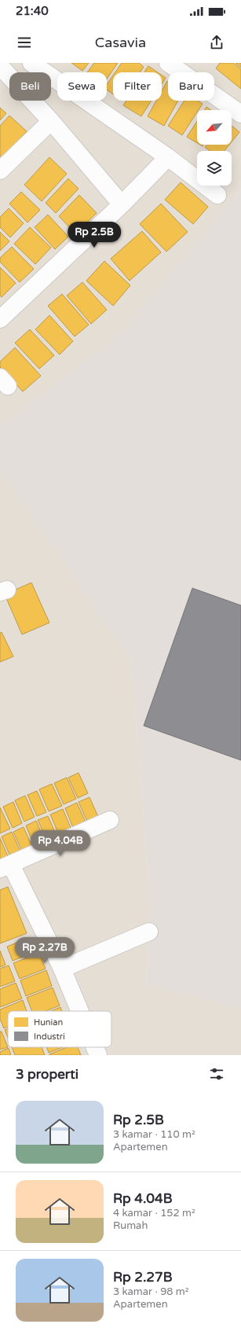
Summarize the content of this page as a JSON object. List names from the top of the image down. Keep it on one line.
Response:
{"legend":["Hunian","Industri"],"north":"bottom left","page":{"status":"21:40","header":"Casavia","chip":["Beli","Sewa","Filter","Baru"],"price":["Rp 2.5B","Rp 4.04B","Rp 2.27B"],"heading":"3 properti","list":[{"name":"Rp 2.5B","note":"3 kamar · 110 m² · Apartemen"},{"name":"Rp 4.04B","note":"4 kamar · 152 m² · Rumah"},{"name":"Rp 2.27B","note":"3 kamar · 98 m² · Apartemen"}]}}
